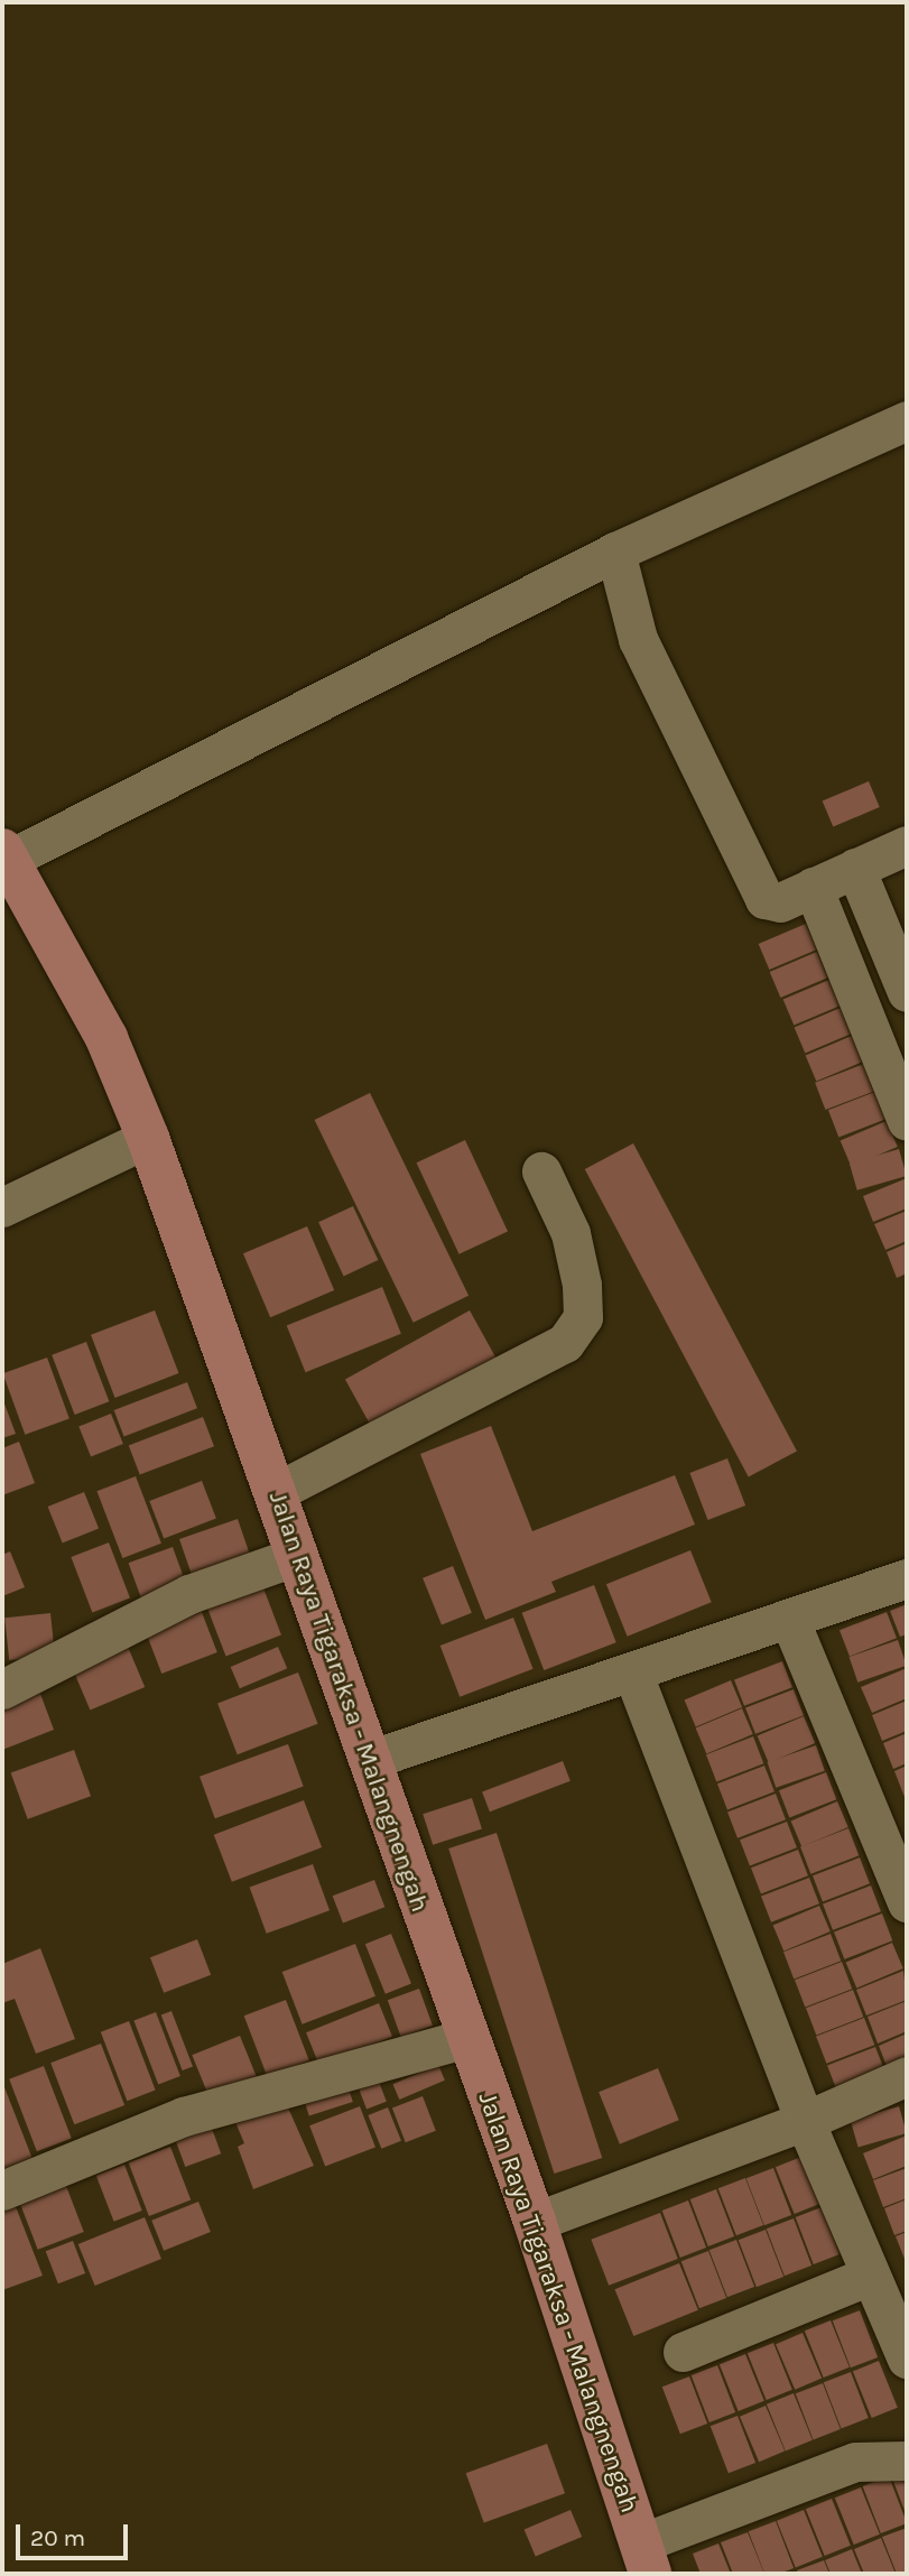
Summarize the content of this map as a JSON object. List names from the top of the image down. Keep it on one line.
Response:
{"streets":{"main road":["Jalan Raya Tigaraksa - Malangnengah"]},"scale_bar":"20 m"}
